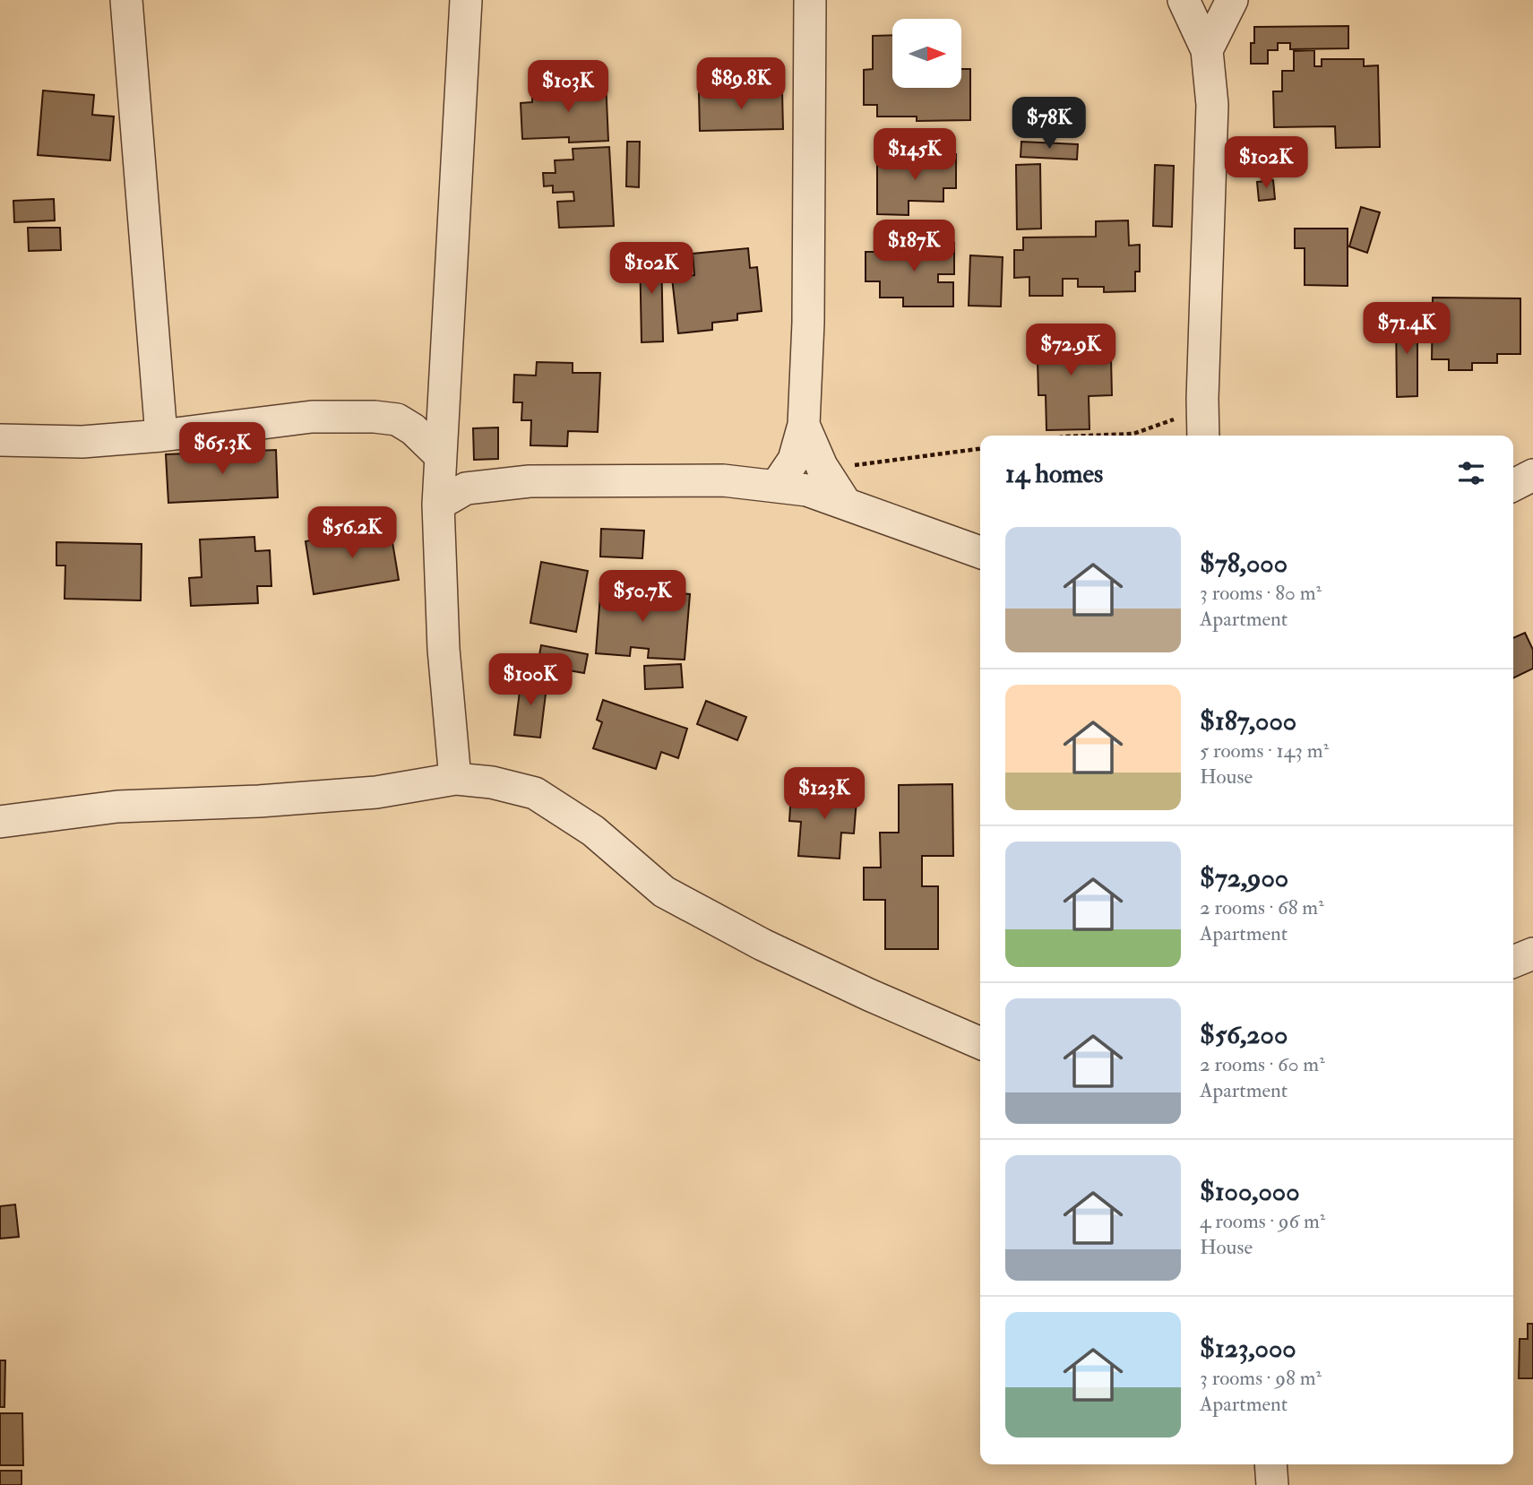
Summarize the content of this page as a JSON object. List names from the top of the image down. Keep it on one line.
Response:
{"north":"right","page":{"price":["$89.8K","$103K","$78K","$145K","$102K","$187K","$102K","$71.4K","$72.9K","$65.3K","$56.2K","$50.7K","$100K","$123K"],"heading":"14 homes","list":[{"name":"$78,000","note":"3 rooms · 80 m² · Apartment"},{"name":"$187,000","note":"5 rooms · 143 m² · House"},{"name":"$72,900","note":"2 rooms · 68 m² · Apartment"},{"name":"$56,200","note":"2 rooms · 60 m² · Apartment"},{"name":"$100,000","note":"4 rooms · 96 m² · House"},{"name":"$123,000","note":"3 rooms · 98 m² · Apartment"}]}}
